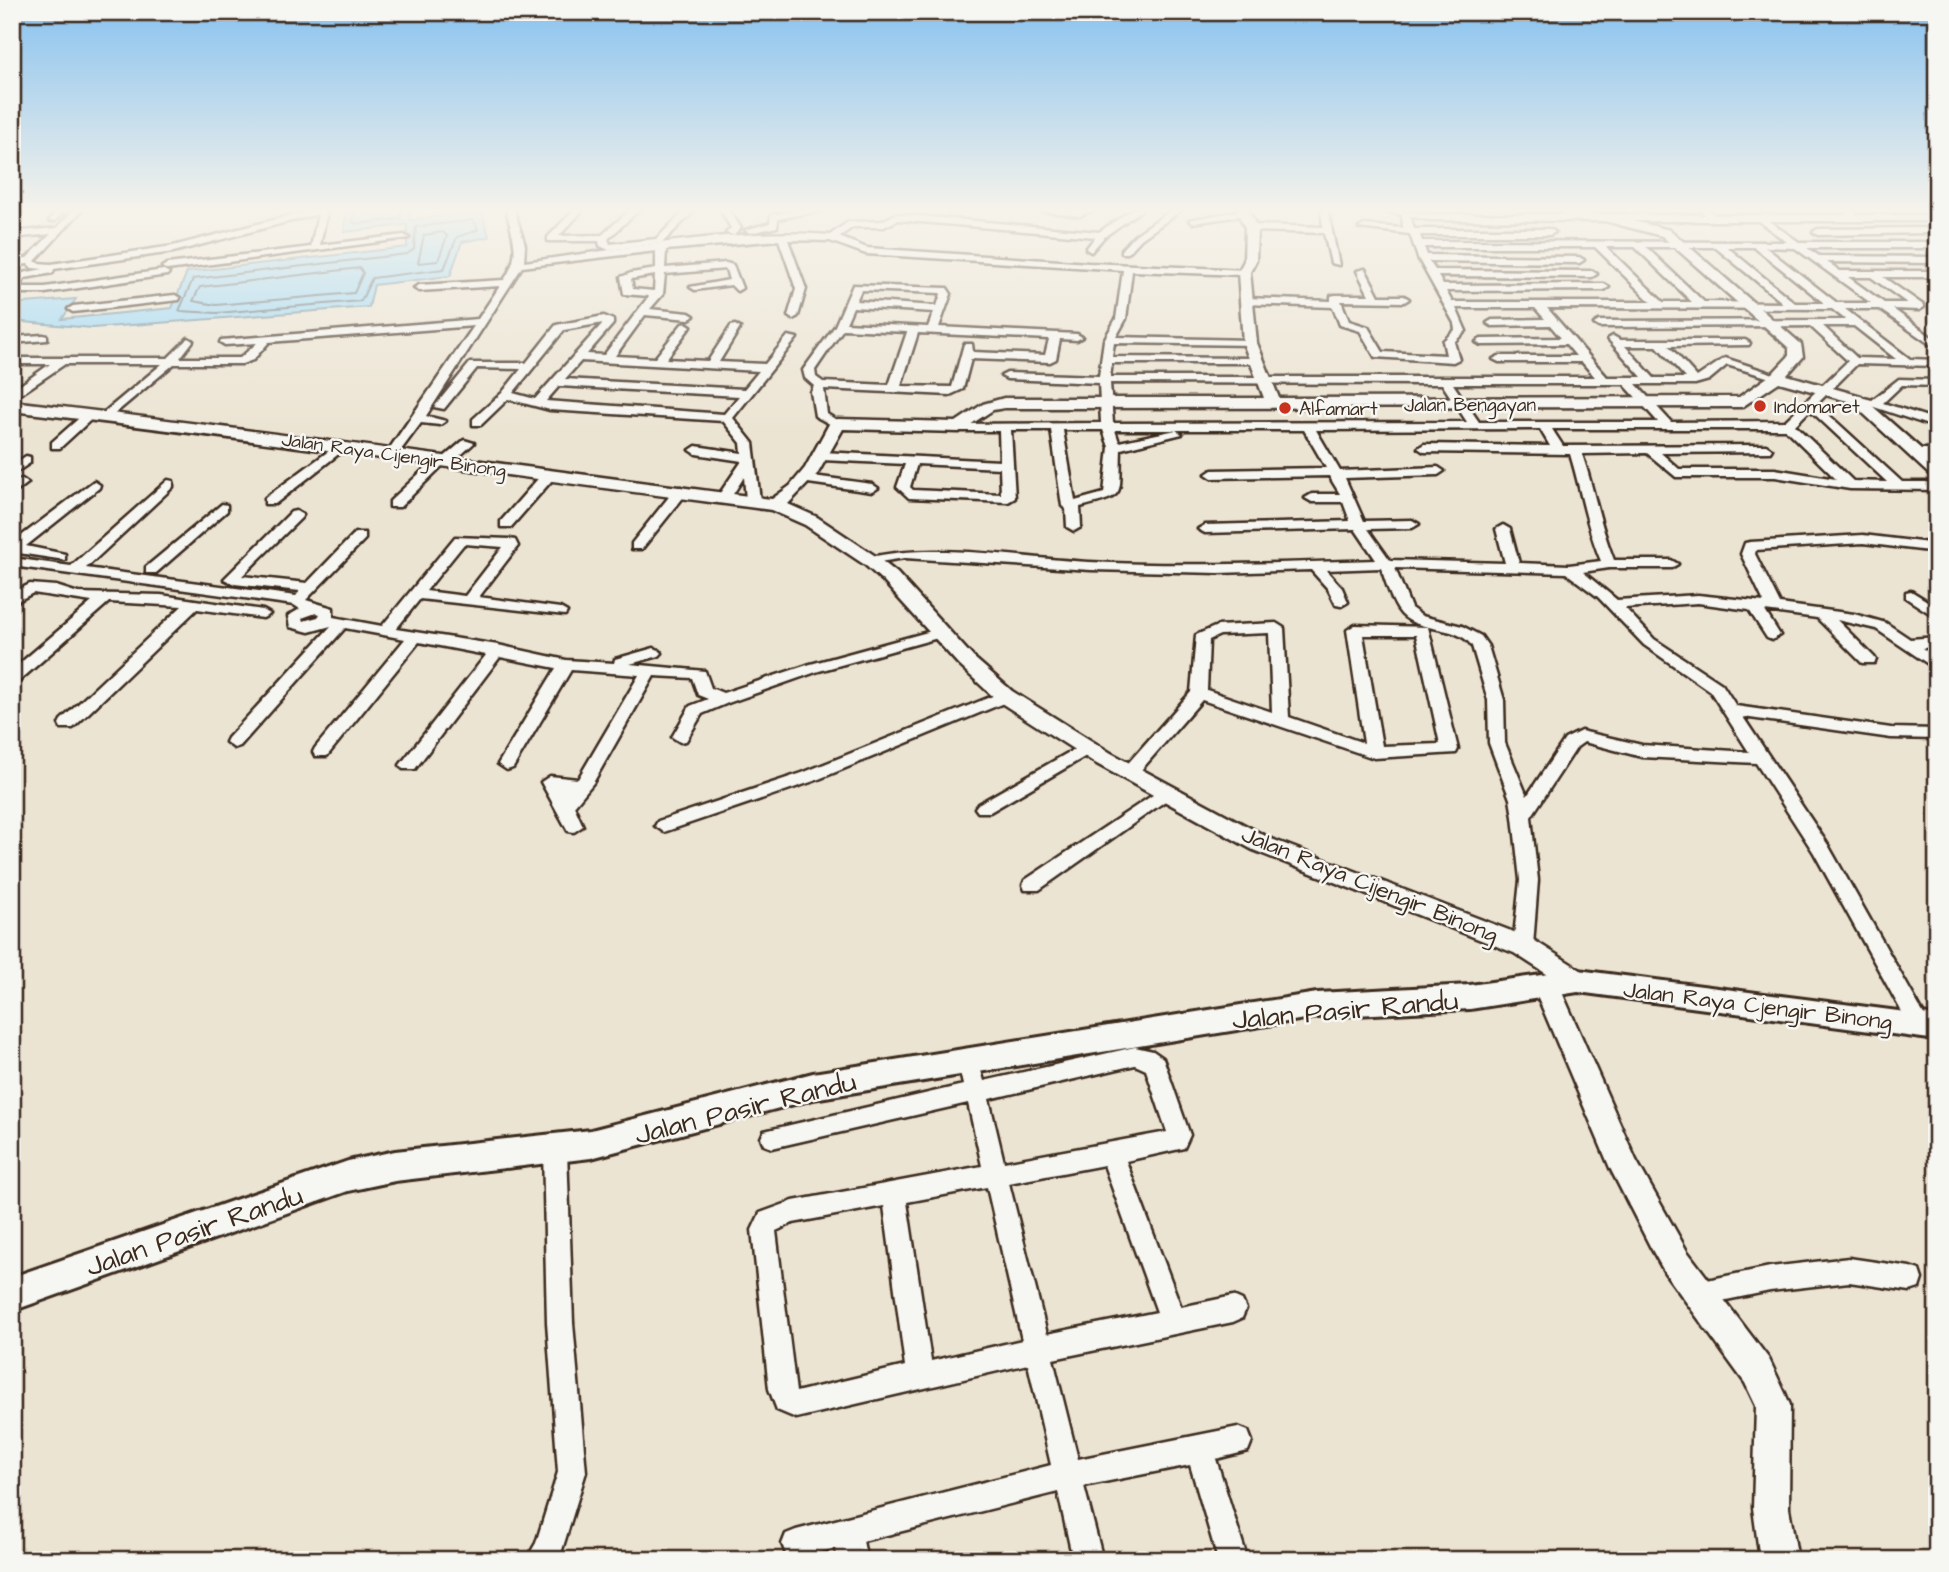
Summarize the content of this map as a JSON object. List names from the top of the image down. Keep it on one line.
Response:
{"streets":{"main road":["Jalan Raya Cjengir Binong","Jalan Pasir Randu"],"street":["Jalan Bengayan","Jalan Raya Cijengir Binong"]},"crossings":[["Jalan Raya Cijengir Binong","Jalan Raya Cjengir Binong"],["Jalan Raya Cijengir Binong","Jalan Pasir Randu"],["Jalan Raya Cjengir Binong","Jalan Pasir Randu"]],"places":["Indomaret","Alfamart"]}
